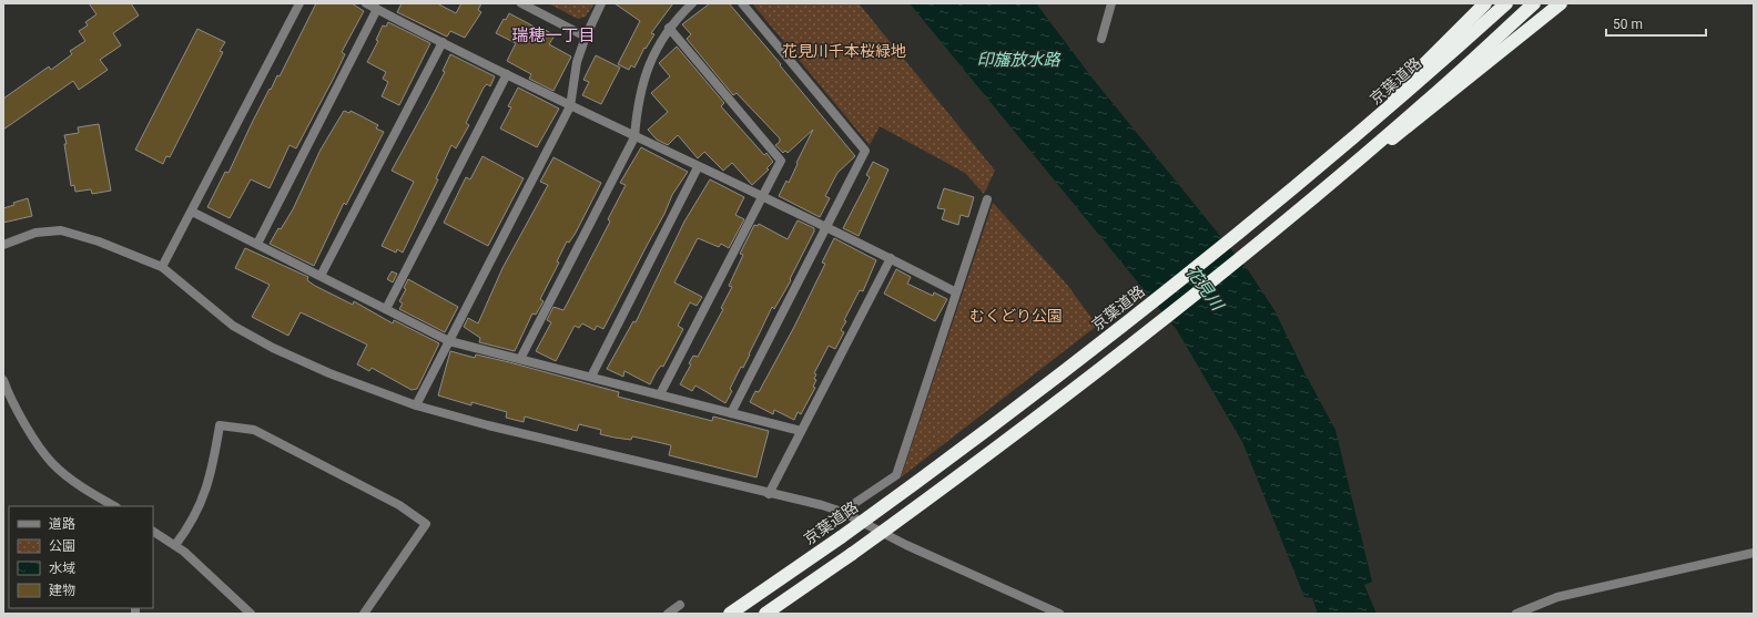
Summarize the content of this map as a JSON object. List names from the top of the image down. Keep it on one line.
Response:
{"streets":{"highway":["京葉道路"]},"districts":["瑞穂一丁目"],"water":["印旛放水路","花見川"],"parks":["花見川千本桜緑地","むくどり公園"],"legend":["道路","公園","水域","建物"],"scale_bar":"50 m"}
